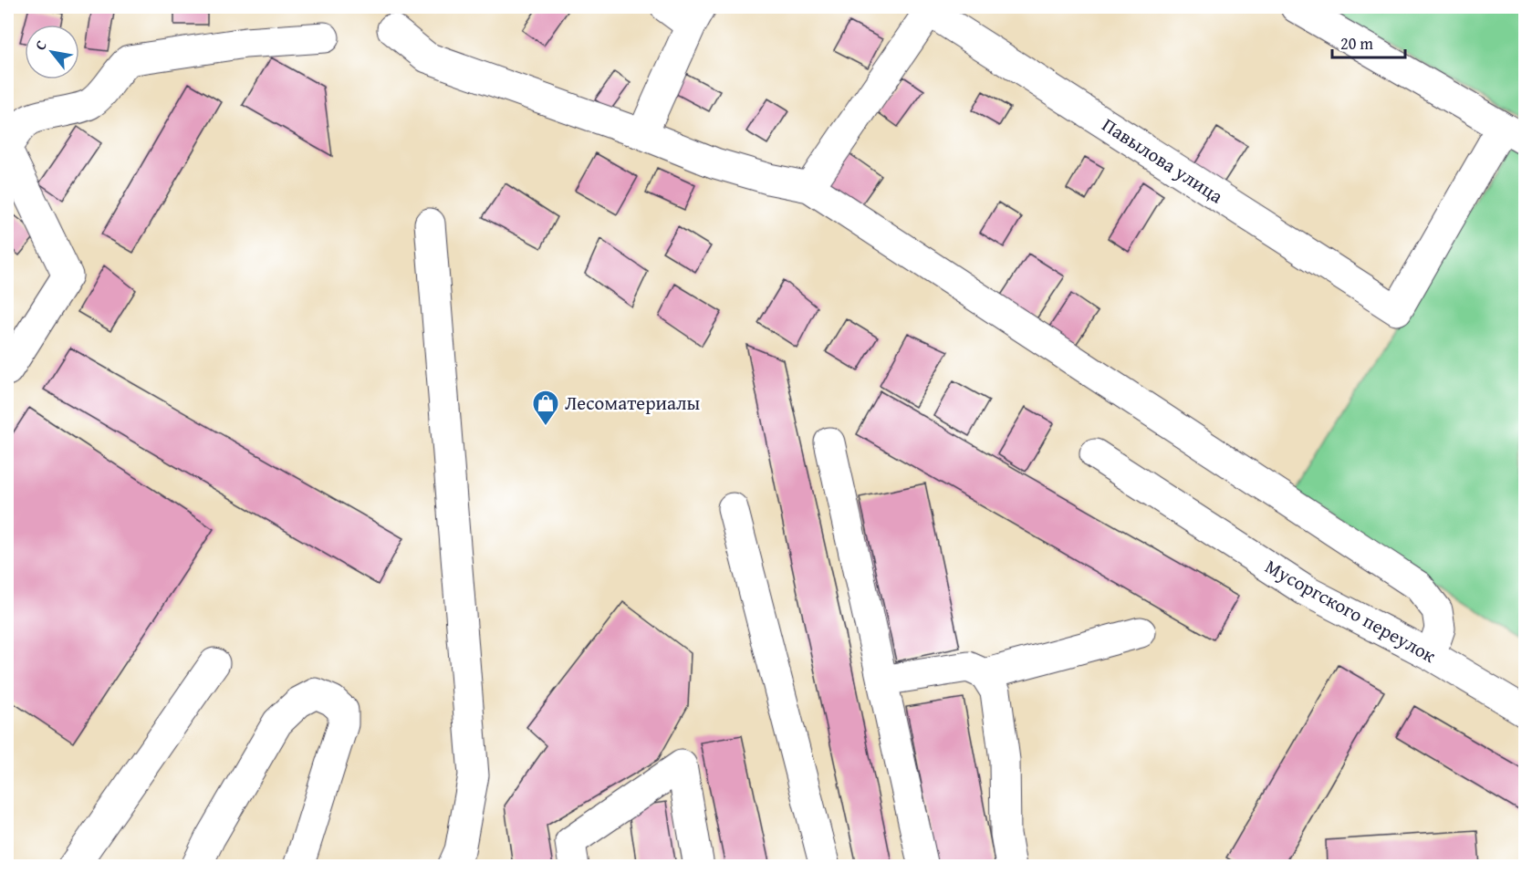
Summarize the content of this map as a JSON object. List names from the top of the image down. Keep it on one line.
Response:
{"streets":{"street":["Павылова улица","Мусоргского переулок"]},"places":{"shop":["Лесоматериалы"]},"scale_bar":"20 m","north":"top left"}
